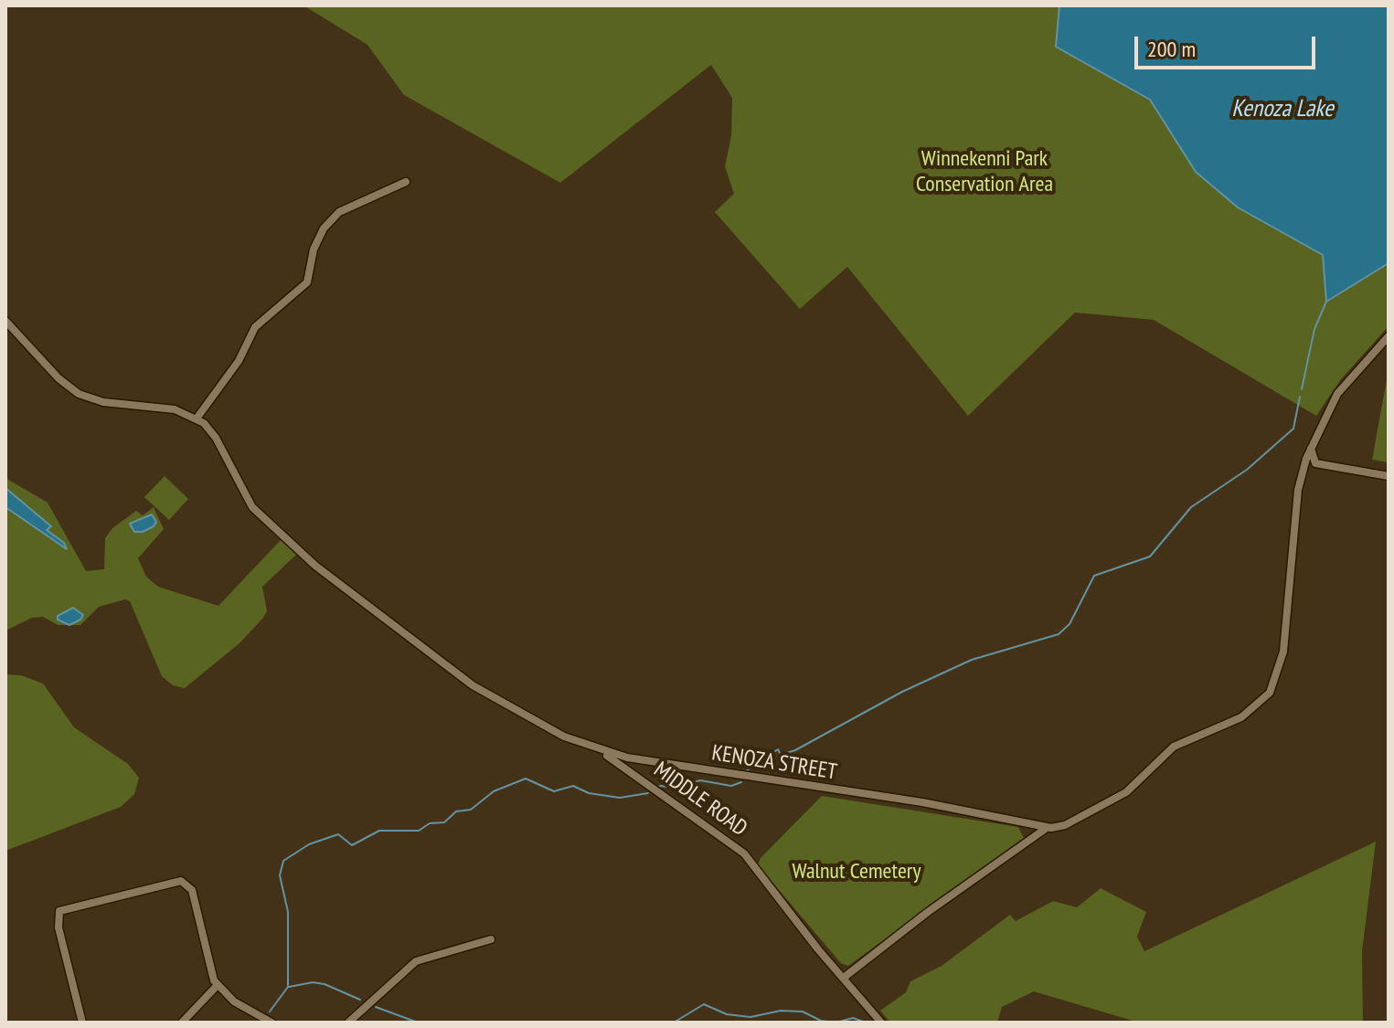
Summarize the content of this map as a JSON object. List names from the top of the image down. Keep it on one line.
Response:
{"streets":{"street":["KENOZA STREET","MIDDLE ROAD"]},"crossings":[["KENOZA STREET","MIDDLE ROAD"]],"water":["Kenoza Lake"],"parks":["Winnekenni Park Conservation Area","Walnut Cemetery"],"scale_bar":"200 m"}
